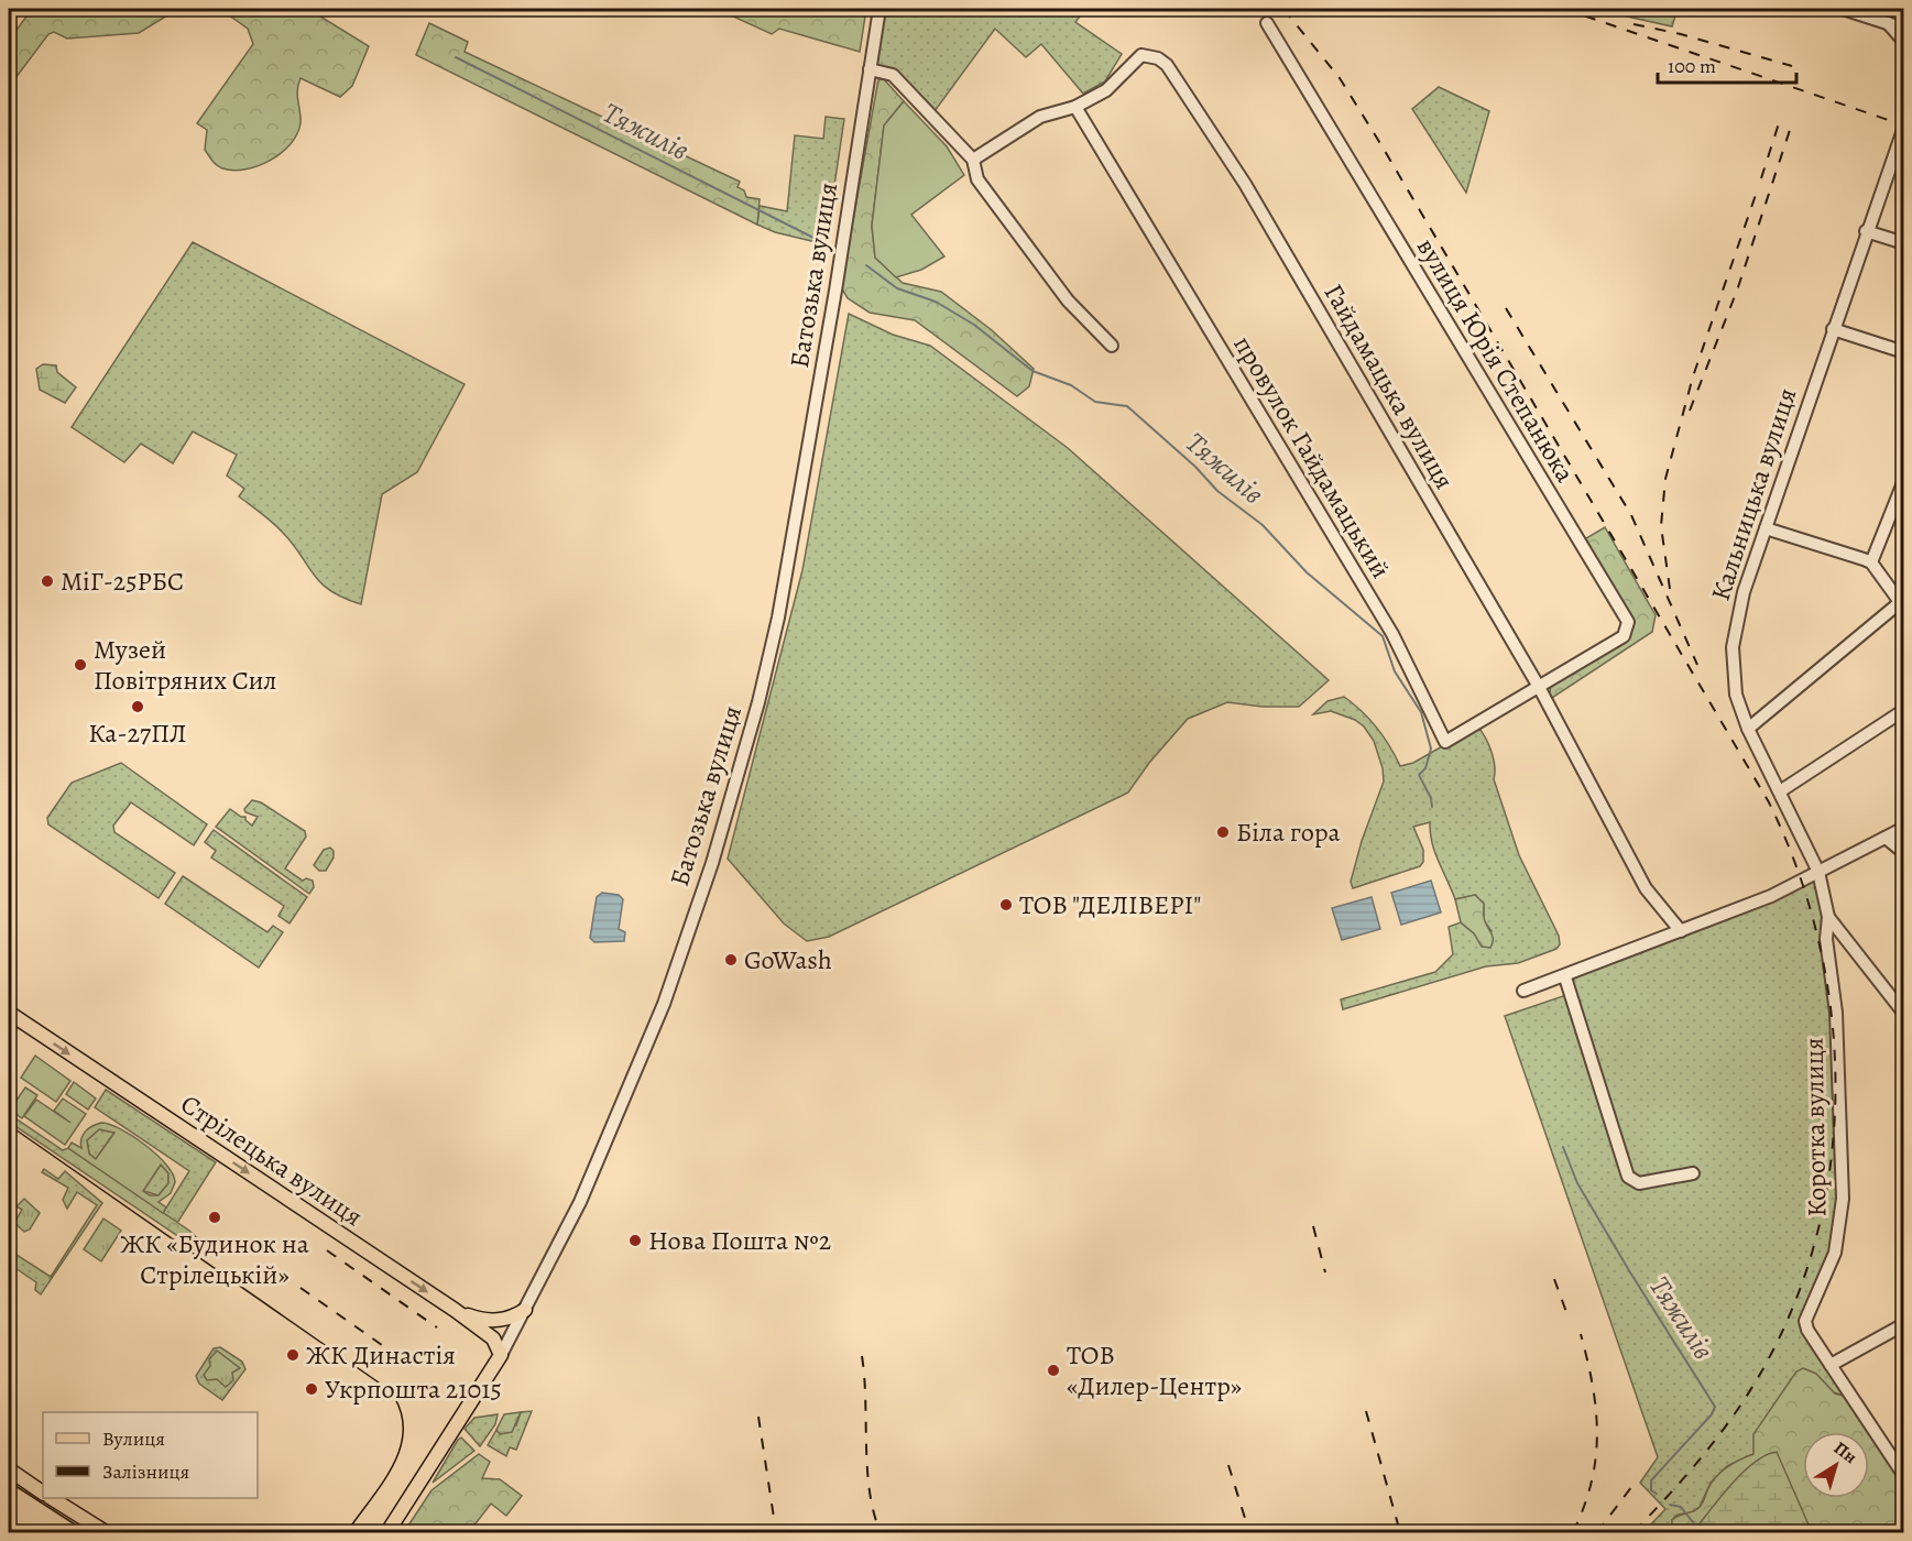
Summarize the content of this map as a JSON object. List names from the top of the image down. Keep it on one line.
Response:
{"streets":{"main road":["Батозька вулиця","Стрілецька вулиця"],"street":["вулиця Юрія Степанюка","Гайдамацька вулиця","провулок Гайдамацький","Кальницька вулиця","Коротка вулиця"]},"crossings":[["Батозька вулиця","Стрілецька вулиця"],["вулиця Юрія Степанюка","Гайдамацька вулиця"],["вулиця Юрія Степанюка","провулок Гайдамацький"],["Гайдамацька вулиця","провулок Гайдамацький"],["Кальницька вулиця","Коротка вулиця"]],"one_way":["Стрілецька вулиця"],"water":["Тяжилів"],"places":["МіГ-25РБС","Музей Повітряних Сил","Ка-27ПЛ","Біла гора","ТОВ \"ДЕЛІВЕРІ\"","GoWash","ЖК «Будинок на Стрілецькій»","Нова Пошта №2","ЖК Династія","ТОВ «Дилер-Центр»","Укрпошта 21015"],"legend":["Вулиця","Залізниця"],"scale_bar":"100 m","north":"top right"}
